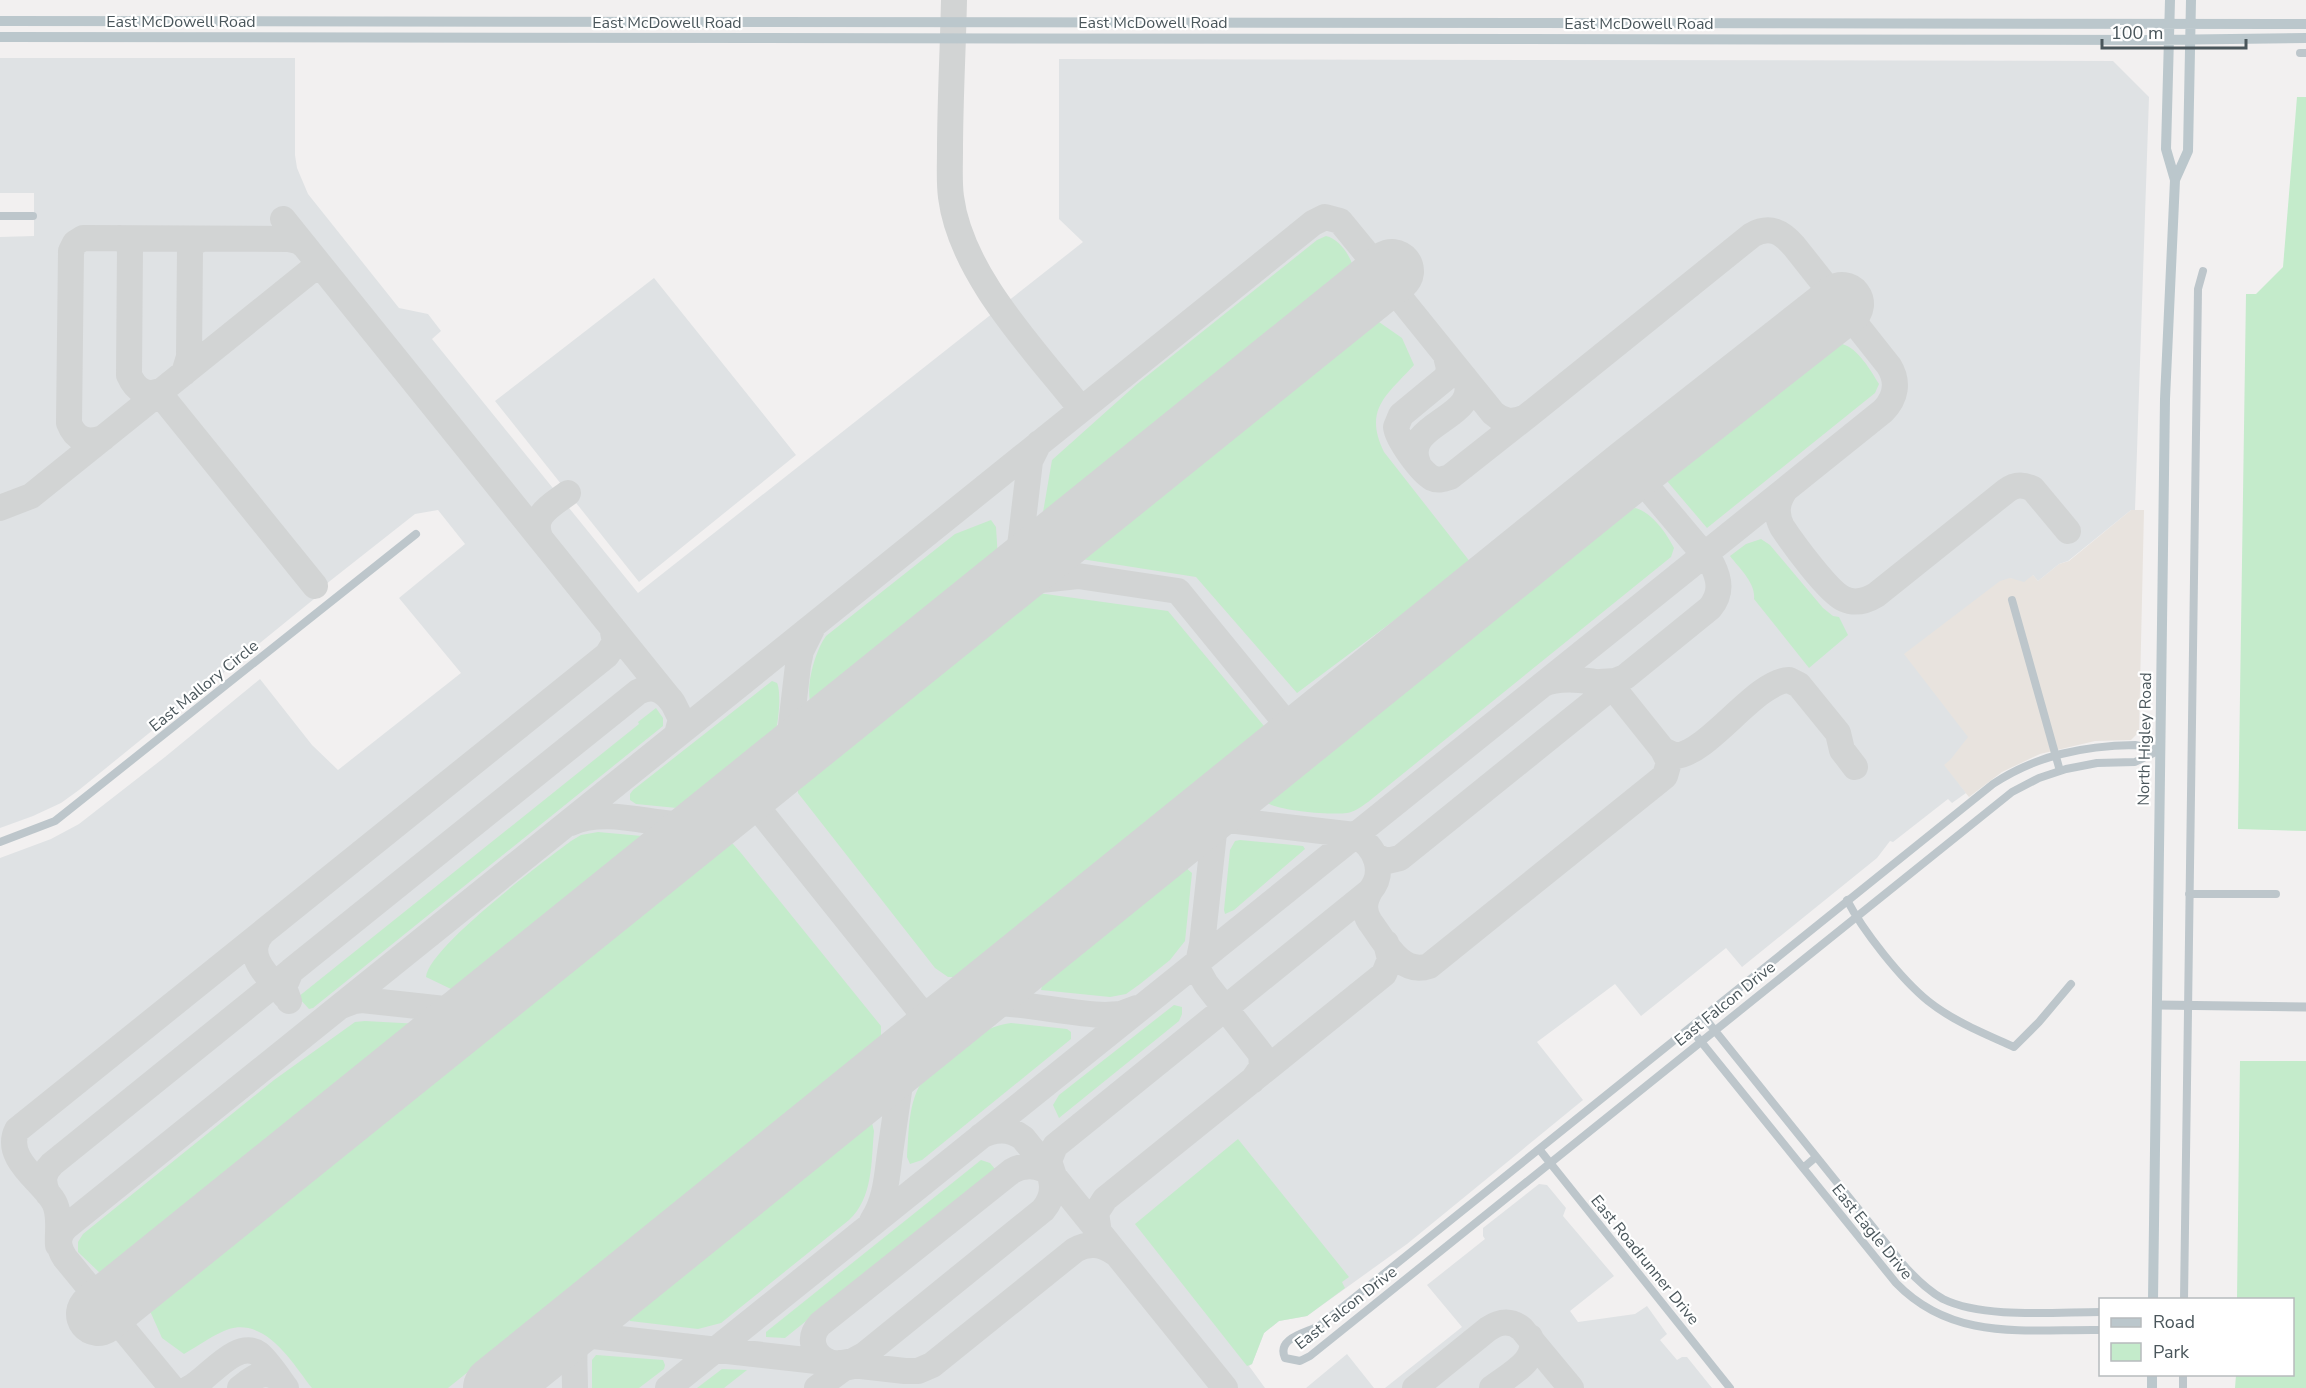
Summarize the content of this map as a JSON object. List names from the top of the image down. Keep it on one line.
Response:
{"streets":{"main road":["East McDowell Road","North Higley Road"],"street":["East Mallory Circle","East Falcon Drive","East Eagle Drive","East Roadrunner Drive"]},"crossings":[["East McDowell Road","North Higley Road"],["North Higley Road","East Falcon Drive"],["East Falcon Drive","East Eagle Drive"],["East Falcon Drive","East Roadrunner Drive"]],"legend":["Road","Park"],"scale_bar":"100 m"}
